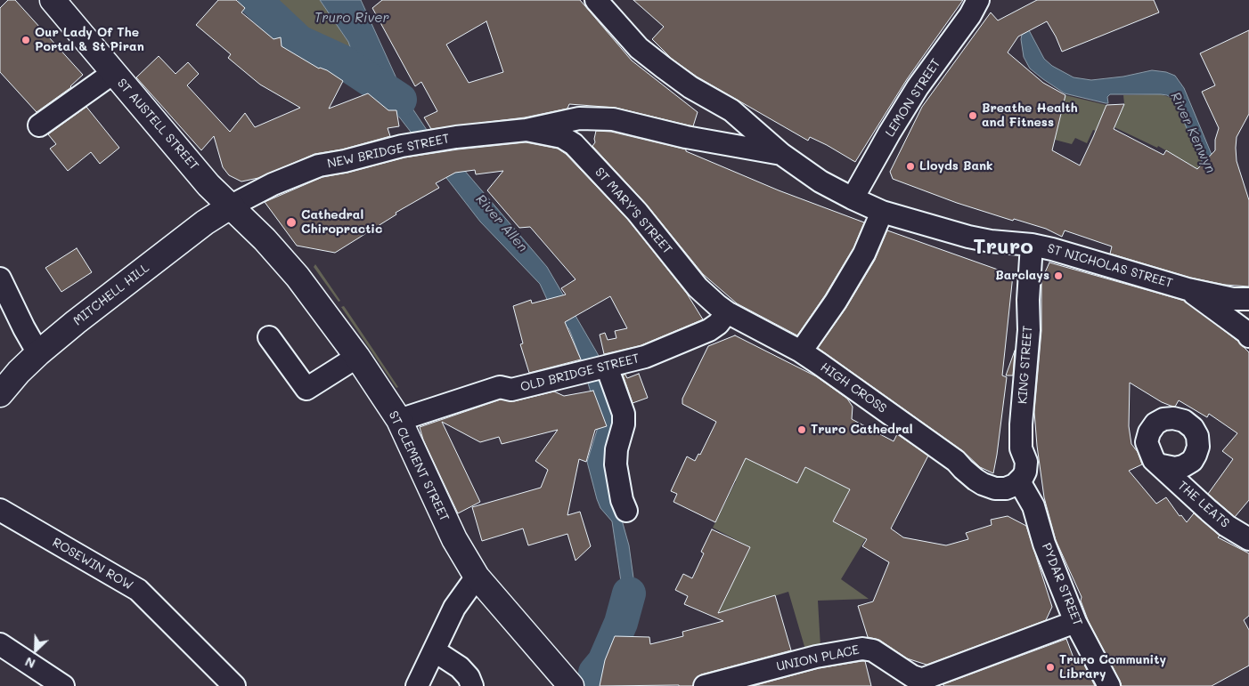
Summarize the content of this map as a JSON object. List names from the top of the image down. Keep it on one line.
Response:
{"streets":{"main road":["ST AUSTELL STREET","MITCHELL HILL","ST CLEMENT STREET"],"street":["LEMON STREET","NEW BRIDGE STREET","ST MARY'S STREET","ST NICHOLAS STREET","KING STREET","OLD BRIDGE STREET","HIGH CROSS","THE LEATS","ROSEWIN ROW","PYDAR STREET","UNION PLACE"]},"crossings":[["LEMON STREET","ST NICHOLAS STREET"],["ST AUSTELL STREET","NEW BRIDGE STREET"],["ST AUSTELL STREET","MITCHELL HILL"],["ST AUSTELL STREET","ST CLEMENT STREET"],["NEW BRIDGE STREET","ST MARY'S STREET"],["NEW BRIDGE STREET","MITCHELL HILL"],["NEW BRIDGE STREET","ST CLEMENT STREET"],["ST MARY'S STREET","OLD BRIDGE STREET"],["ST MARY'S STREET","HIGH CROSS"],["ST NICHOLAS STREET","KING STREET"],["MITCHELL HILL","ST CLEMENT STREET"],["KING STREET","HIGH CROSS"],["KING STREET","PYDAR STREET"],["OLD BRIDGE STREET","HIGH CROSS"],["OLD BRIDGE STREET","ST CLEMENT STREET"],["HIGH CROSS","PYDAR STREET"],["PYDAR STREET","UNION PLACE"]],"districts":["Truro"],"water":["Truro River","River Kenwyn","River Allen"],"places":["Our Lady Of The Portal & St Piran","Breathe Health and Fitness","Lloyds Bank","Cathedral Chiropractic","Barclays","Truro Cathedral","Truro Community Library"],"north":"bottom left"}
